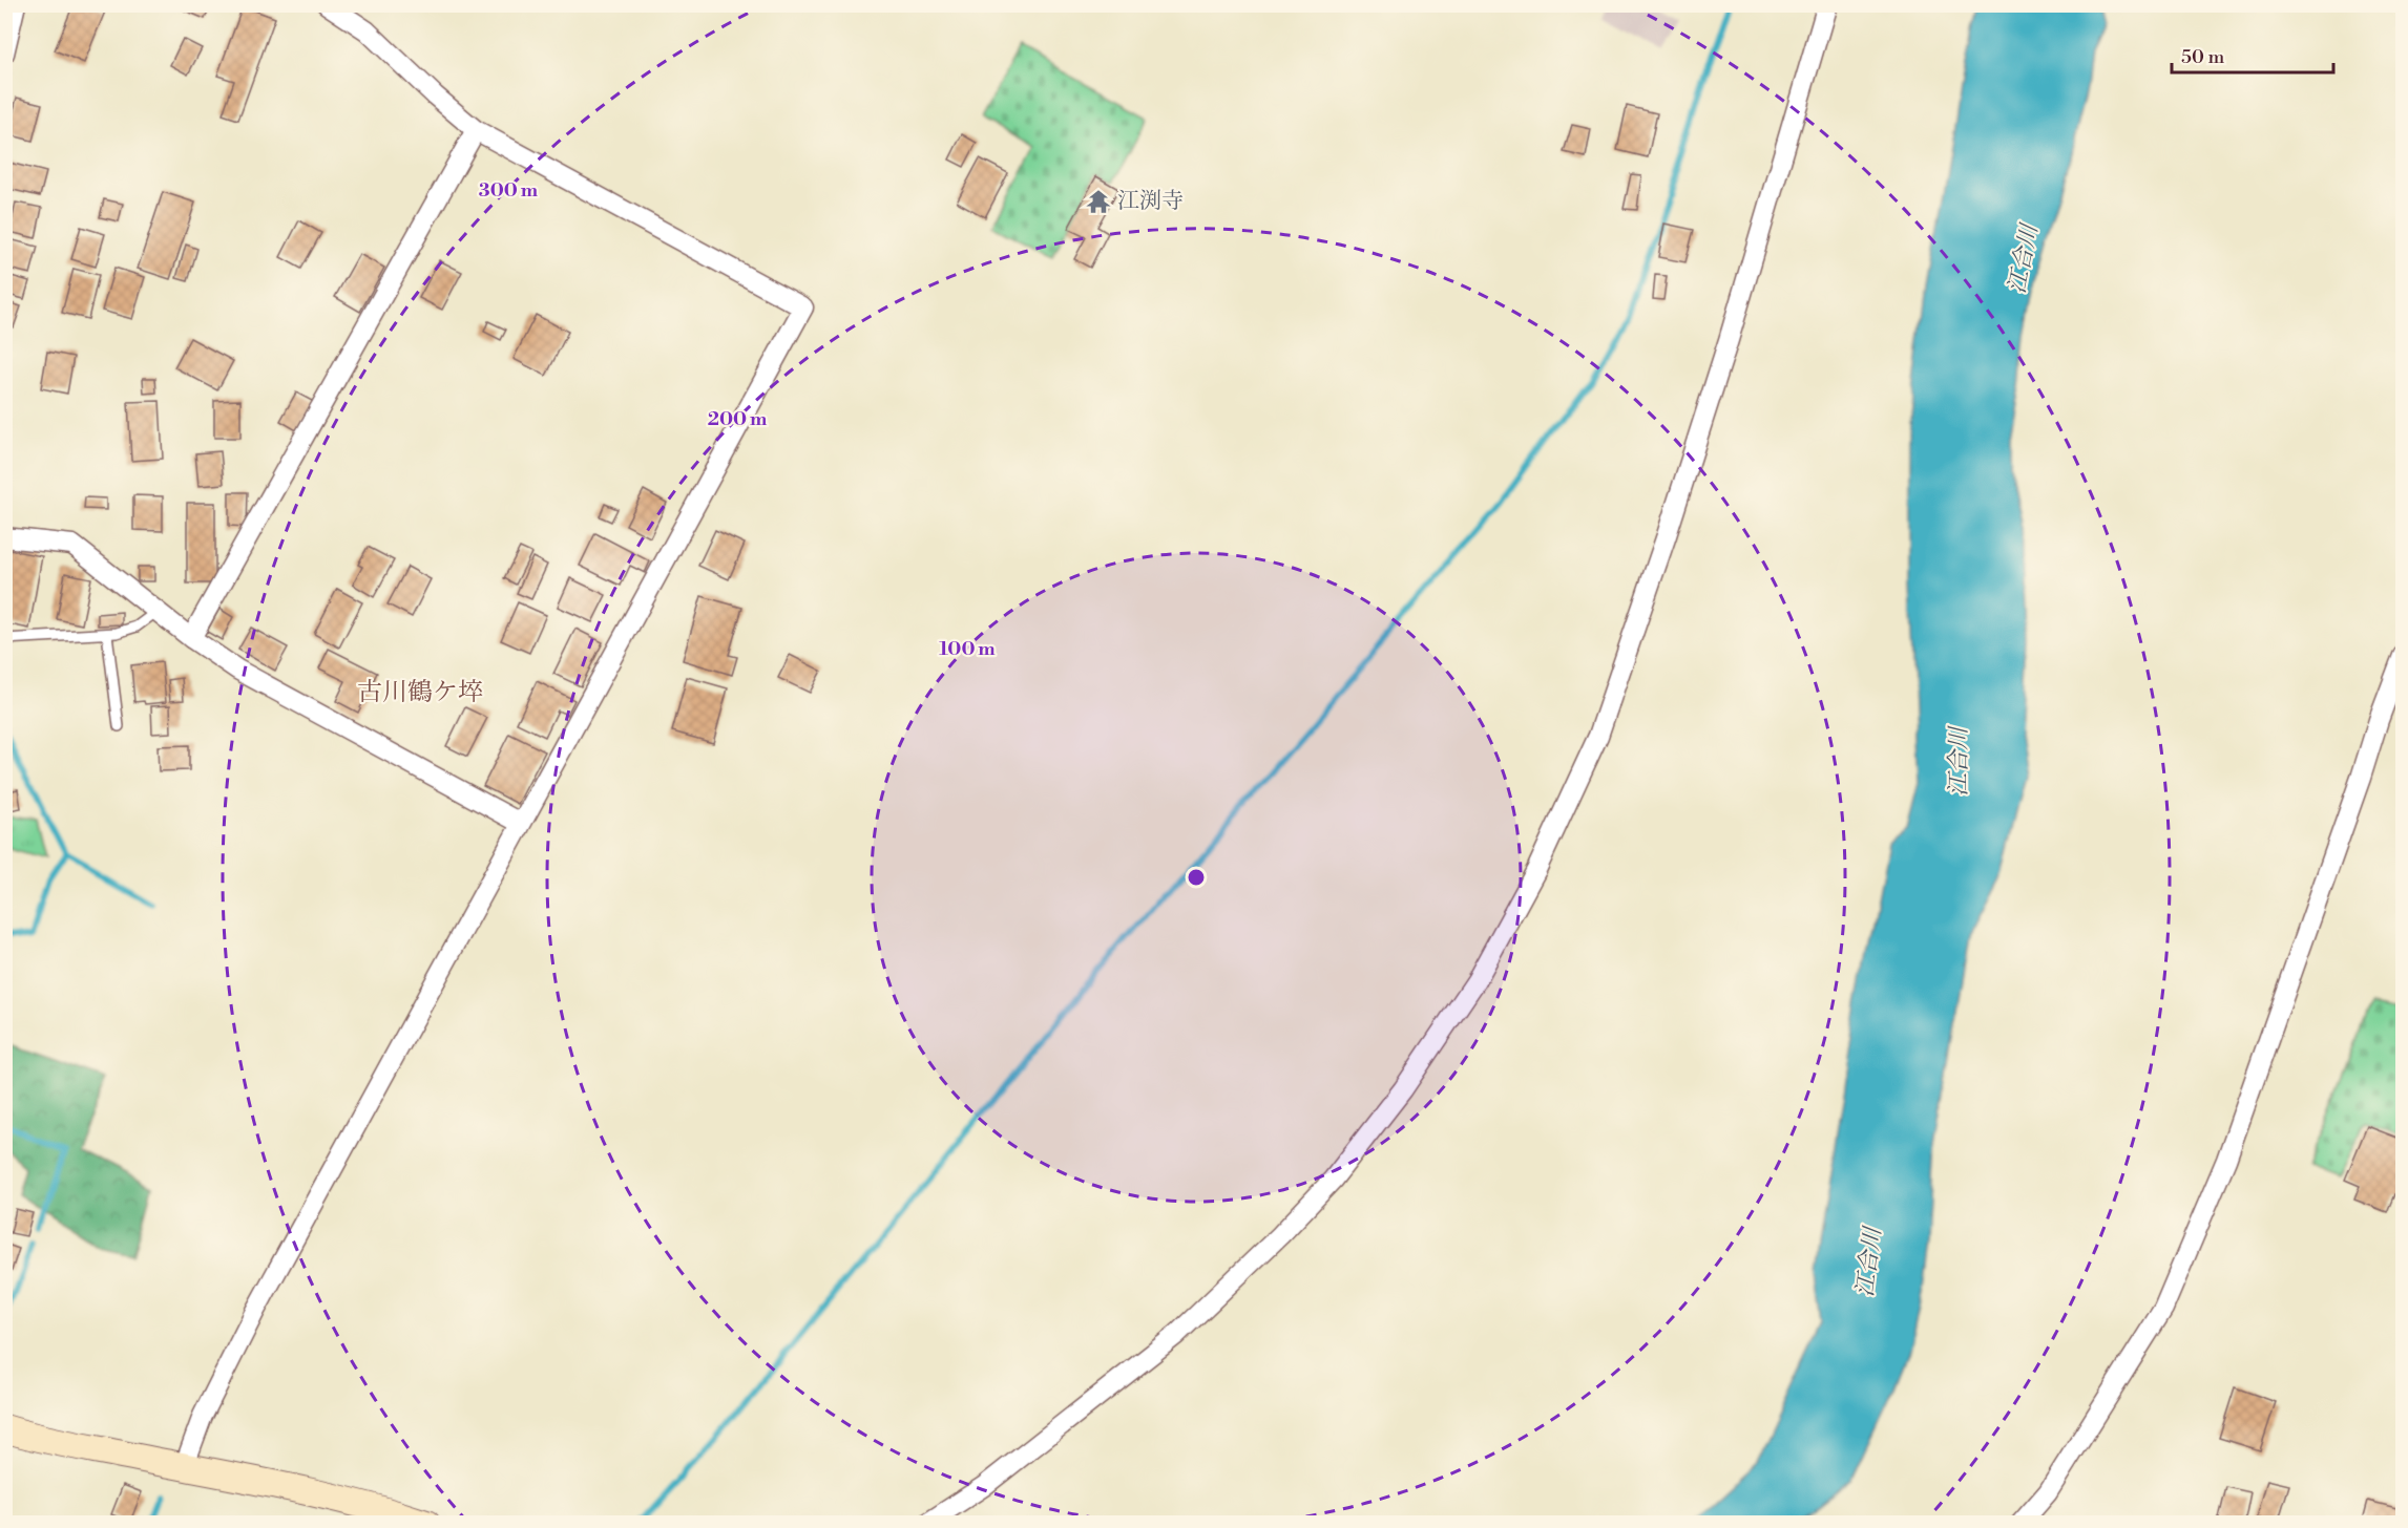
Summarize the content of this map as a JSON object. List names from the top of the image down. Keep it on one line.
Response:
{"districts":["古川鶴ケ埣"],"water":["江合川"],"places":{"temple":["江渕寺"]},"scale_bar":"50 m","rings":["300 m","200 m","100 m"]}
